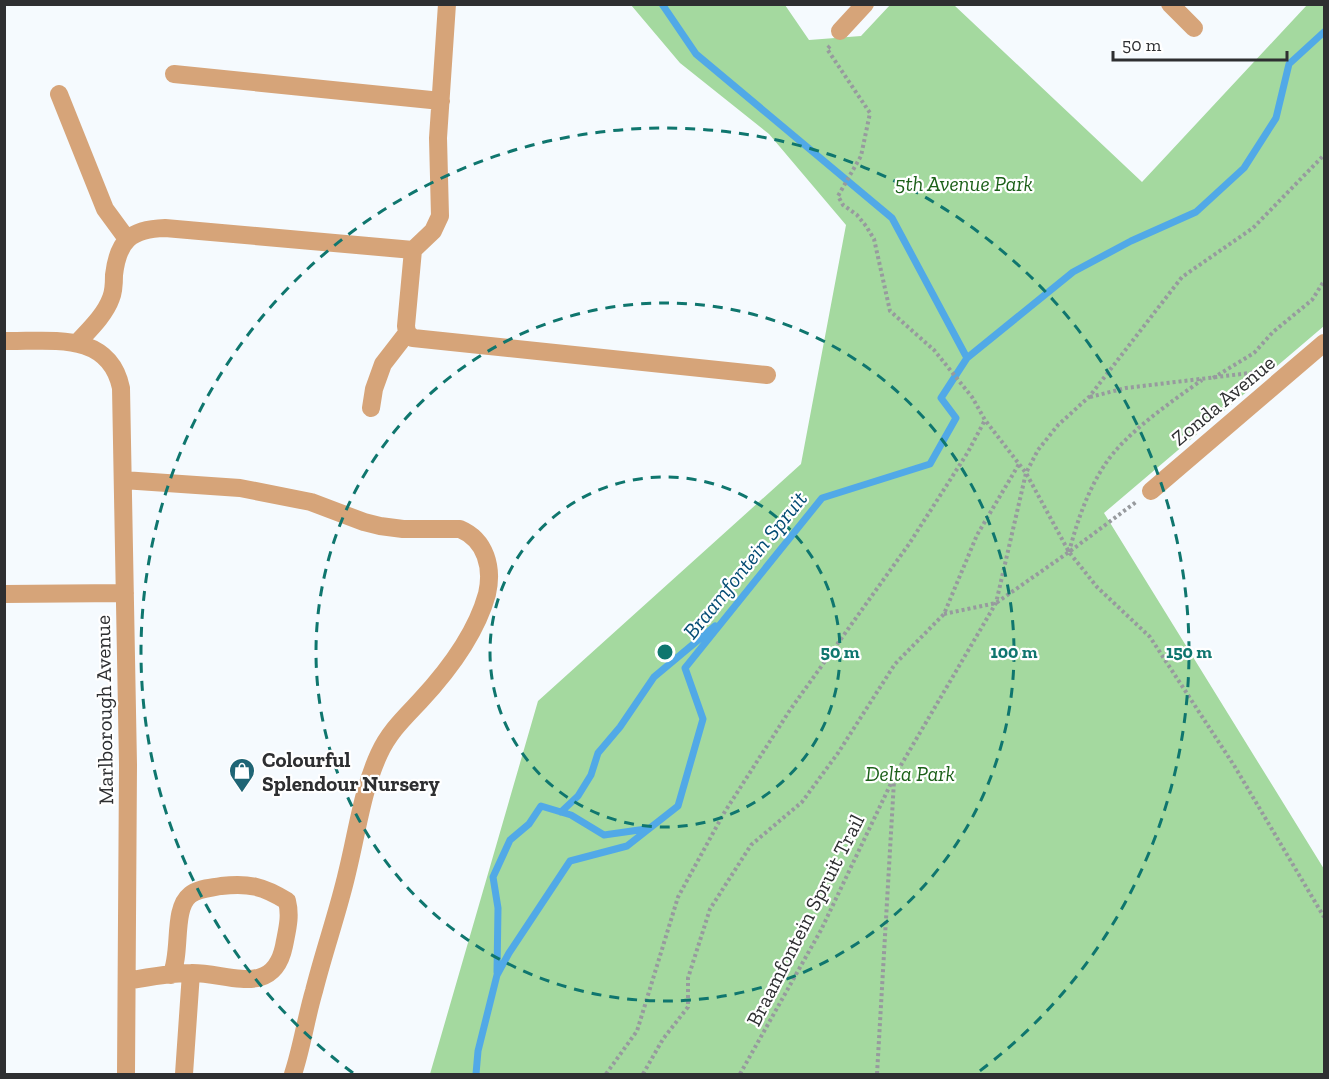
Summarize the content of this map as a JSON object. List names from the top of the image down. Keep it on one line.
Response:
{"streets":{"street":["Zonda Avenue","Marlborough Avenue"],"path":["Braamfontein Spruit Trail"]},"crossings":[["Zonda Avenue","Braamfontein Spruit Trail"]],"water":["Braamfontein Spruit"],"parks":["5th Avenue Park","Delta Park"],"places":{"shop":["Colourful Splendour Nursery"]},"scale_bar":"50 m","rings":["50 m","100 m","150 m"]}
